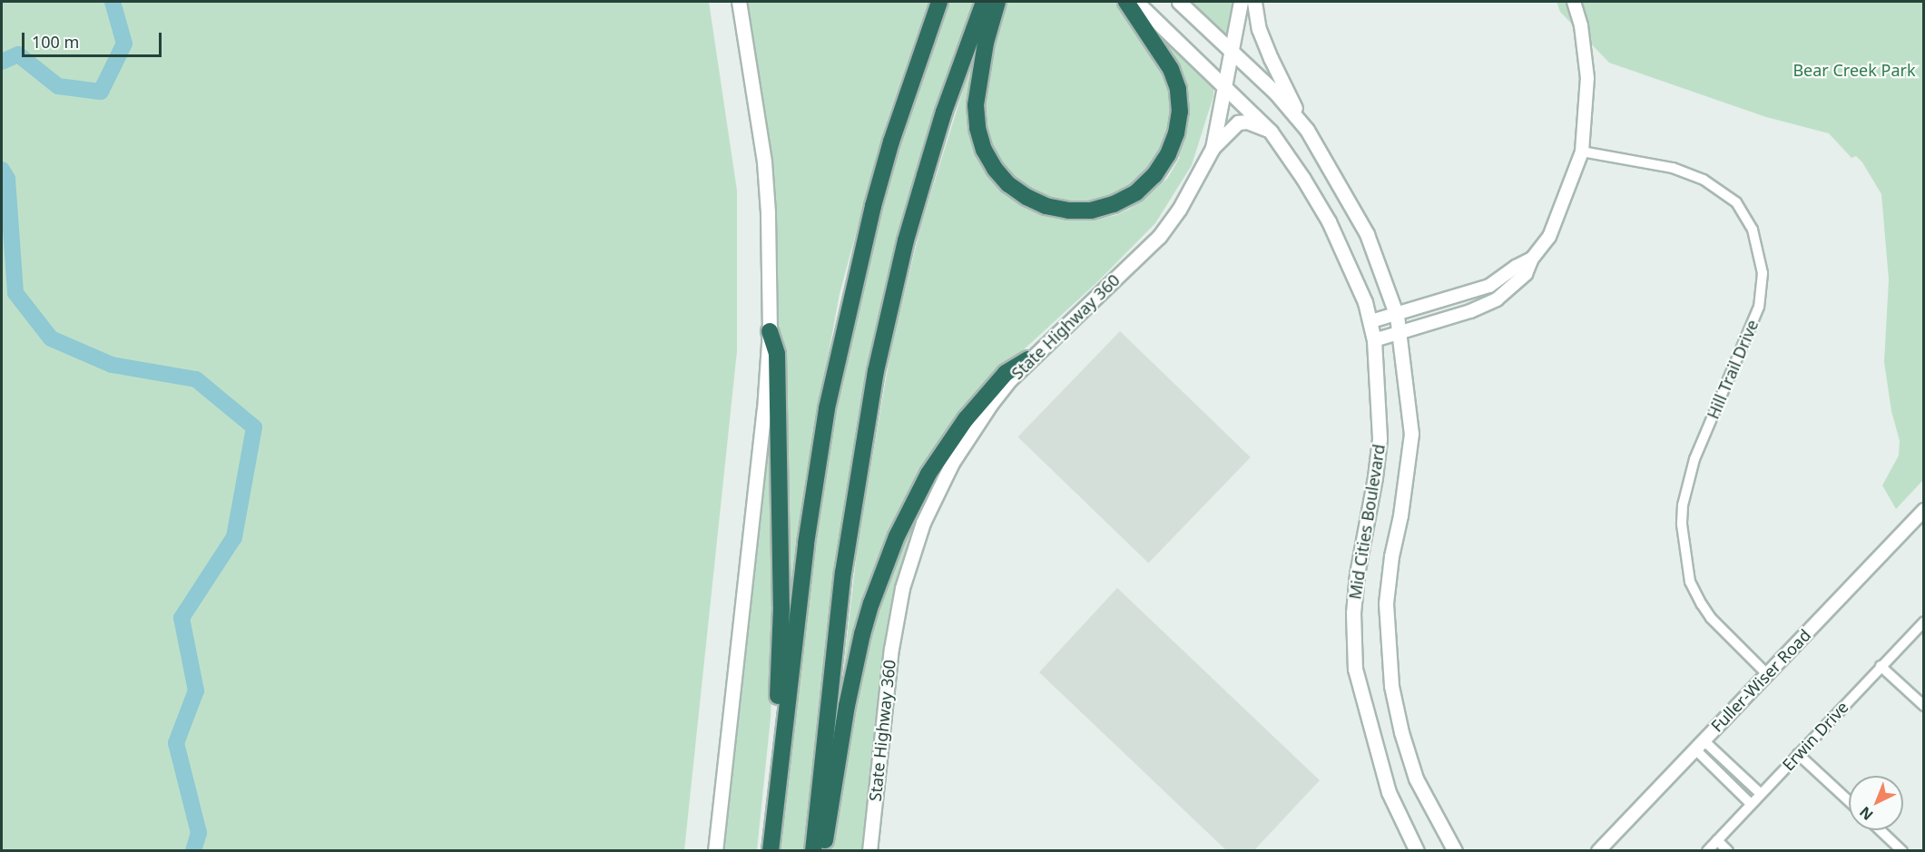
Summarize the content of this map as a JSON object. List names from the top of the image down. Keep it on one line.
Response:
{"streets":{"main road":["State Highway 360","Mid Cities Boulevard"],"street":["Hill Trail Drive","Fuller-Wiser Road","Erwin Drive"]},"crossings":[["State Highway 360","Mid Cities Boulevard"],["Hill Trail Drive","Fuller-Wiser Road"]],"parks":["Bear Creek Park"],"scale_bar":"100 m","north":"bottom left"}
